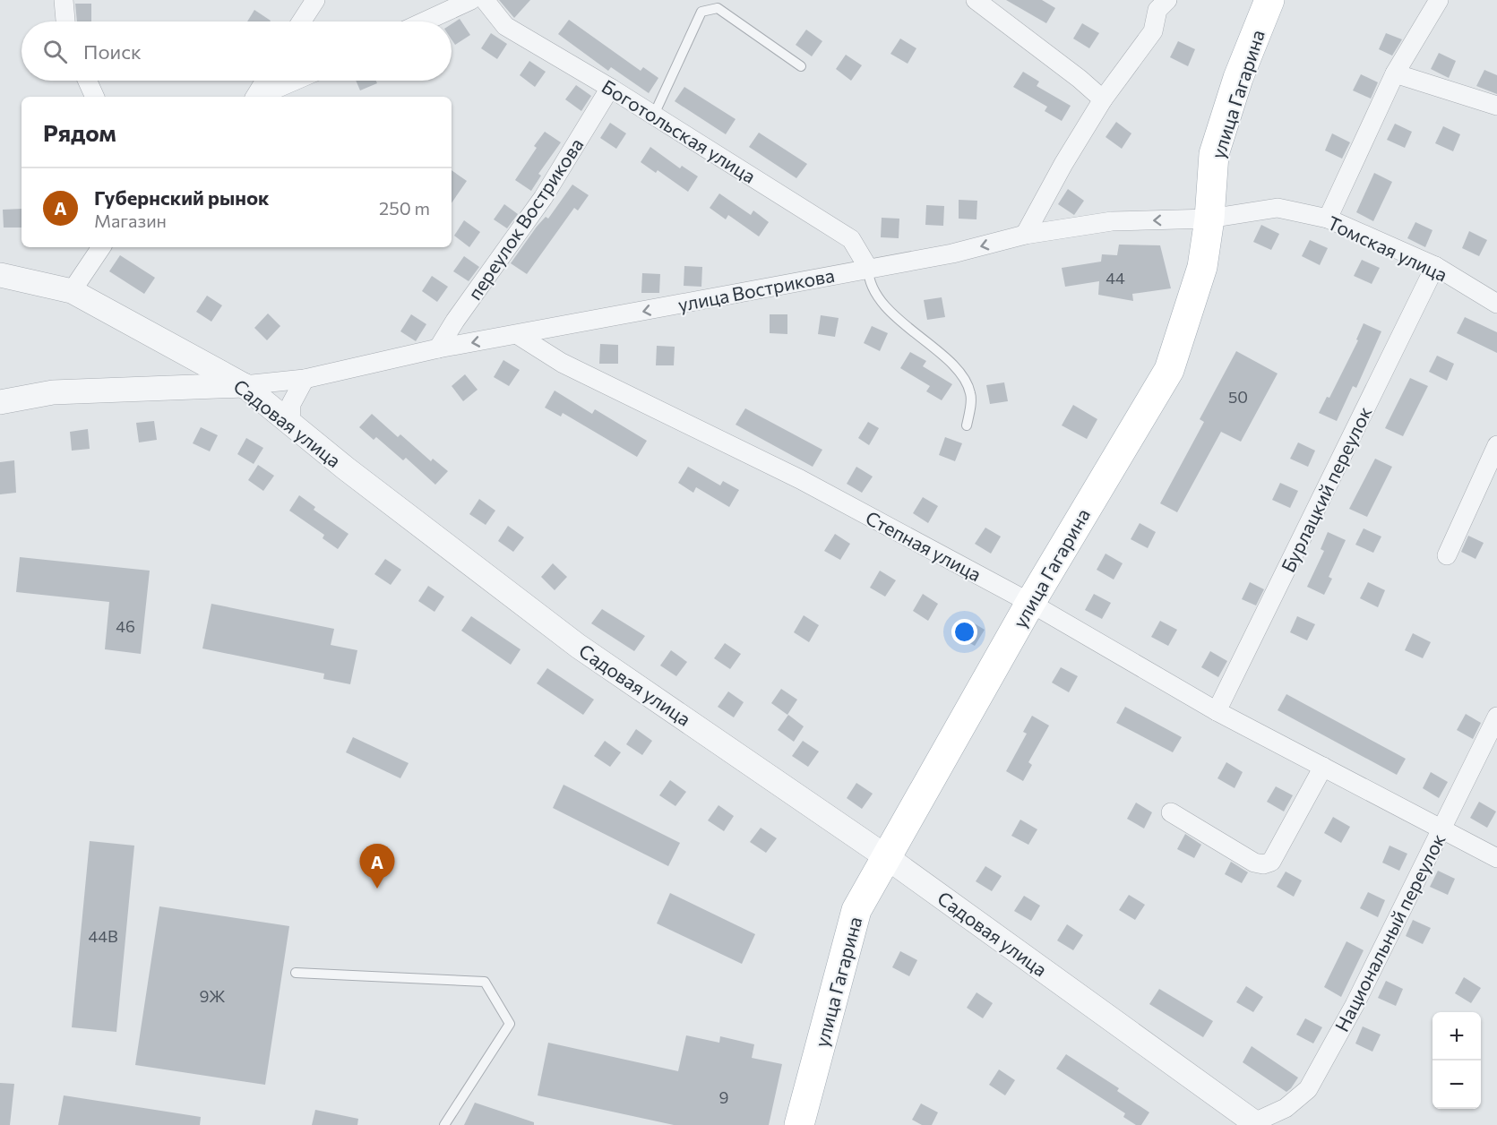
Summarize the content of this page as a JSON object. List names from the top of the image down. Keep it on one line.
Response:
{"streets":{"main road":["улица Гагарина"],"street":["Боготольская улица","переулок Вострикова","Томская улица","улица Вострикова","Садовая улица","Бурлацкий переулок","Степная улица","Национальный переулок"]},"crossings":[["улица Гагарина","Томская улица"],["улица Гагарина","улица Вострикова"],["улица Гагарина","Садовая улица"],["улица Гагарина","Степная улица"],["Боготольская улица","переулок Вострикова"],["Боготольская улица","улица Вострикова"],["переулок Вострикова","улица Вострикова"],["Томская улица","улица Вострикова"],["Томская улица","Бурлацкий переулок"],["улица Вострикова","Садовая улица"],["улица Вострикова","Степная улица"],["Садовая улица","Национальный переулок"],["Бурлацкий переулок","Степная улица"],["Степная улица","Национальный переулок"]],"one_way":["улица Вострикова"],"house_numbers":["44","50","46","44В","9Ж","9"],"page":{"search":"Поиск","heading":"Рядом","list":[{"mark":"A","name":"Губернский рынок","note":"Магазин","value":"250 m"}],"pins":"A","map_buttons":["+","−"]}}
